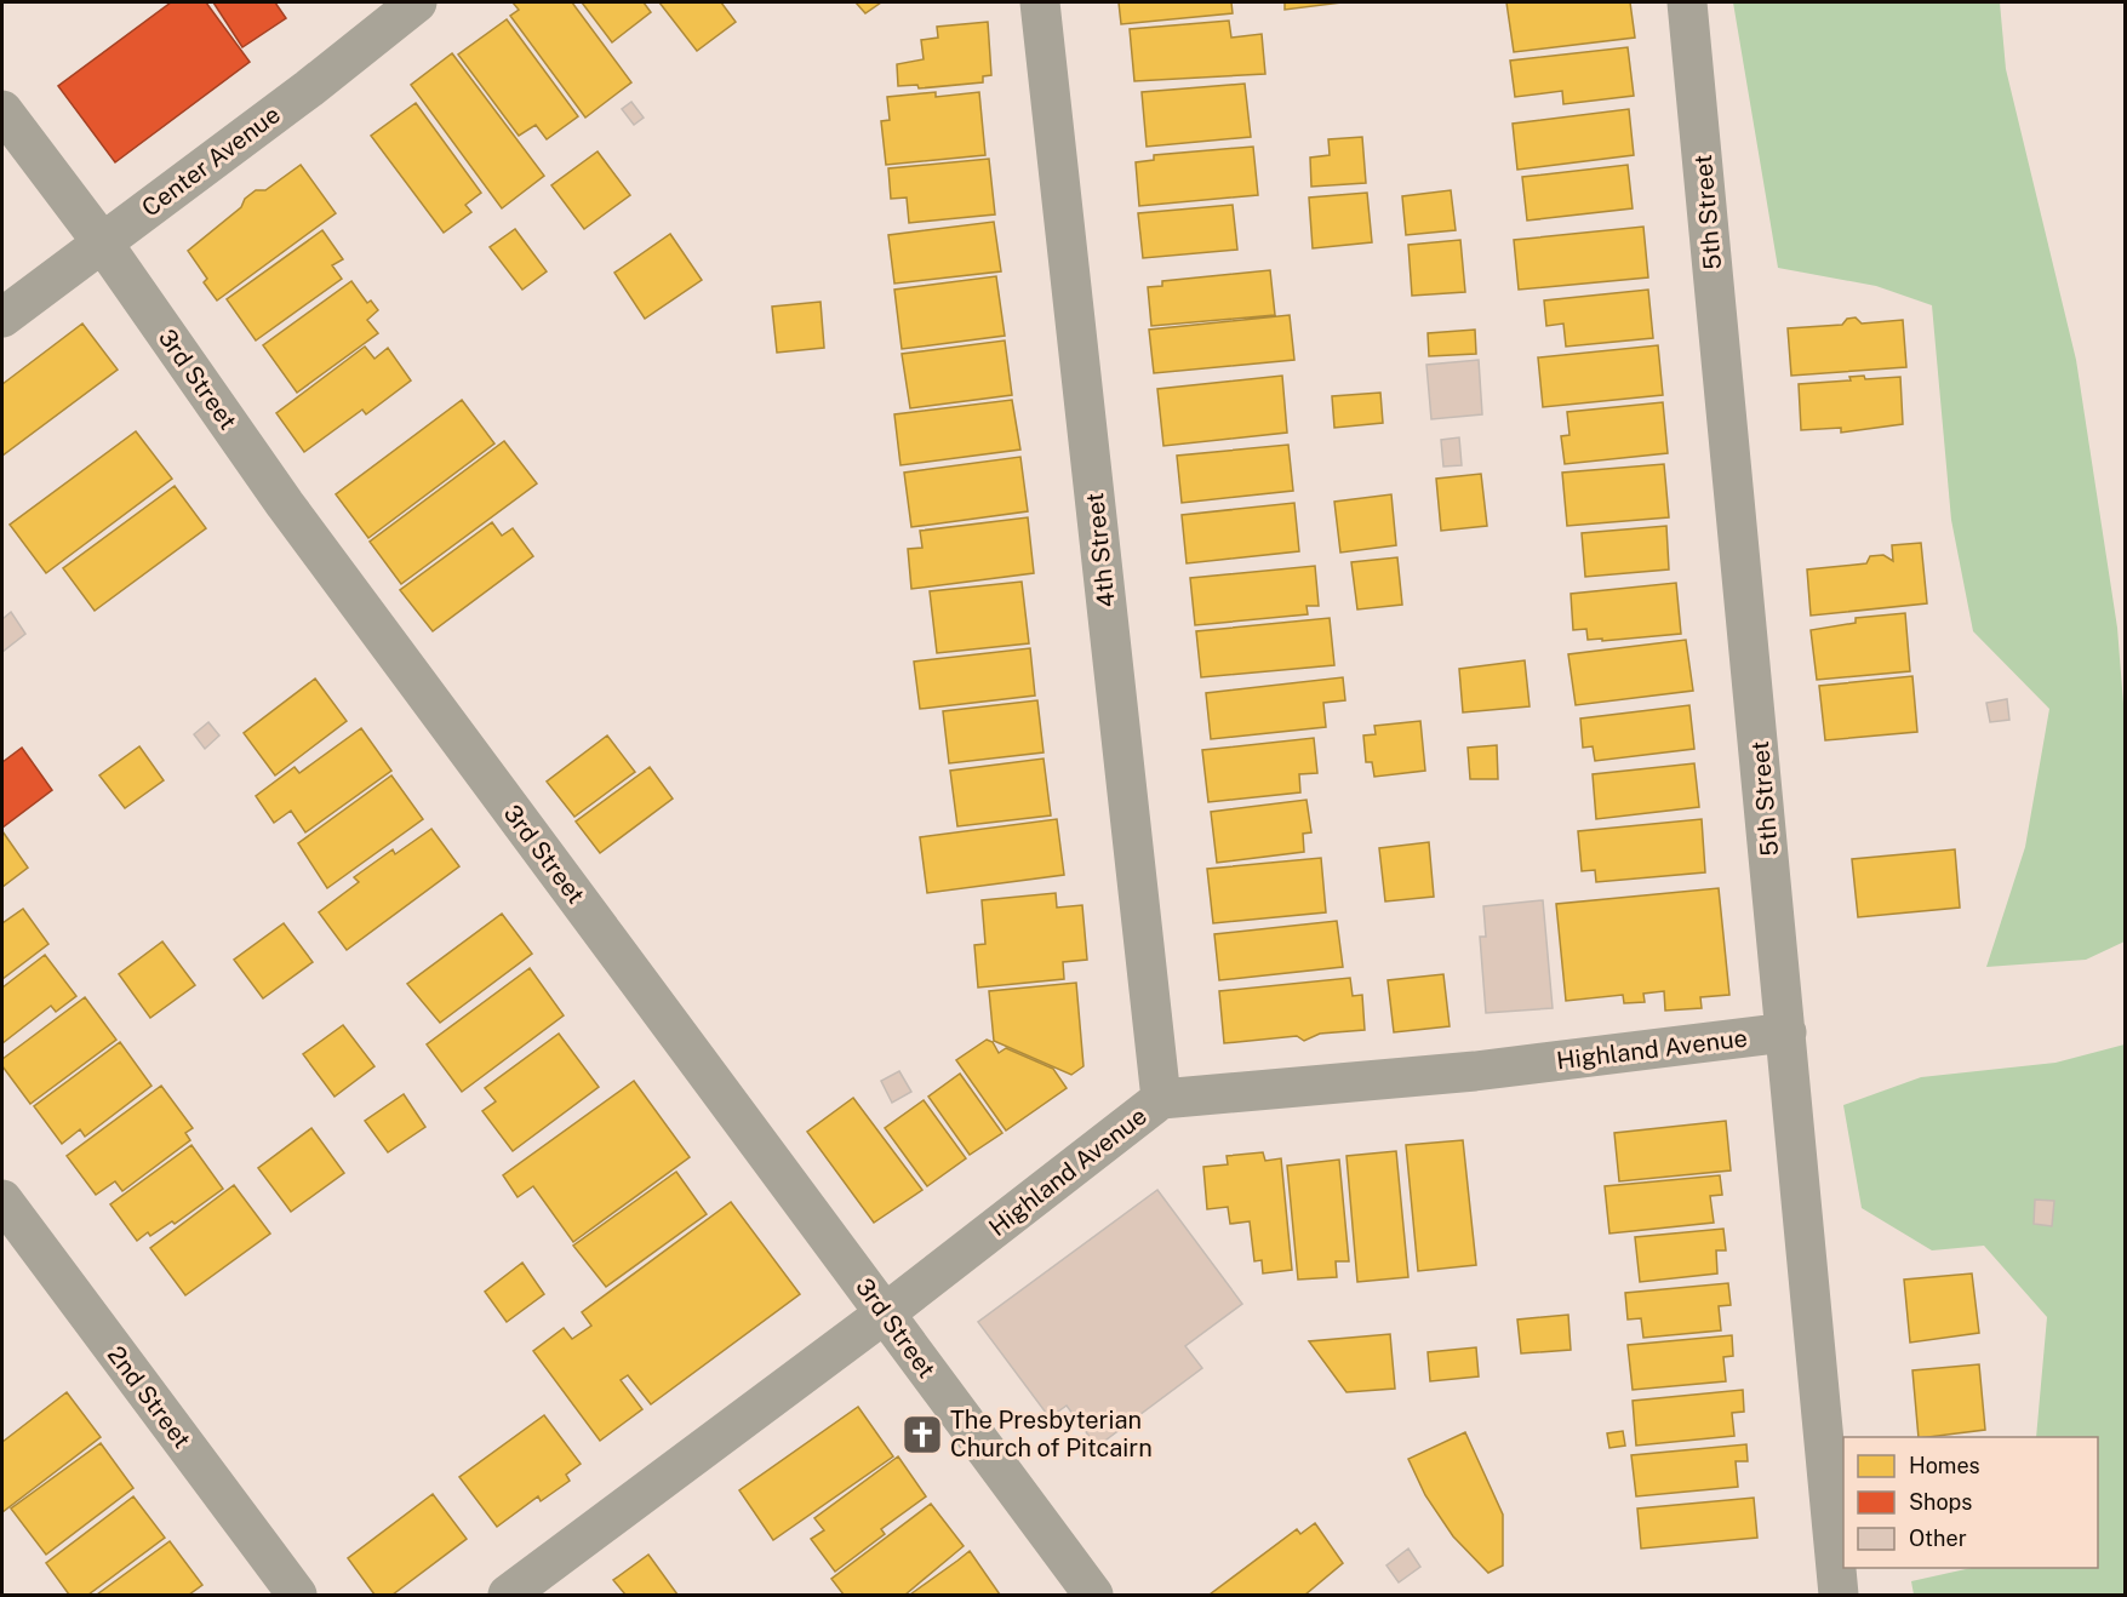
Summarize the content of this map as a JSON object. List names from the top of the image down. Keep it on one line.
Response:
{"streets":{"street":["Center Avenue","5th Street","3rd Street","4th Street","Highland Avenue","2nd Street"]},"crossings":[["Center Avenue","3rd Street"],["5th Street","Highland Avenue"],["3rd Street","Highland Avenue"],["4th Street","Highland Avenue"]],"places":{"church":["The Presbyterian Church of Pitcairn"]},"legend":["Homes","Shops","Other"]}
